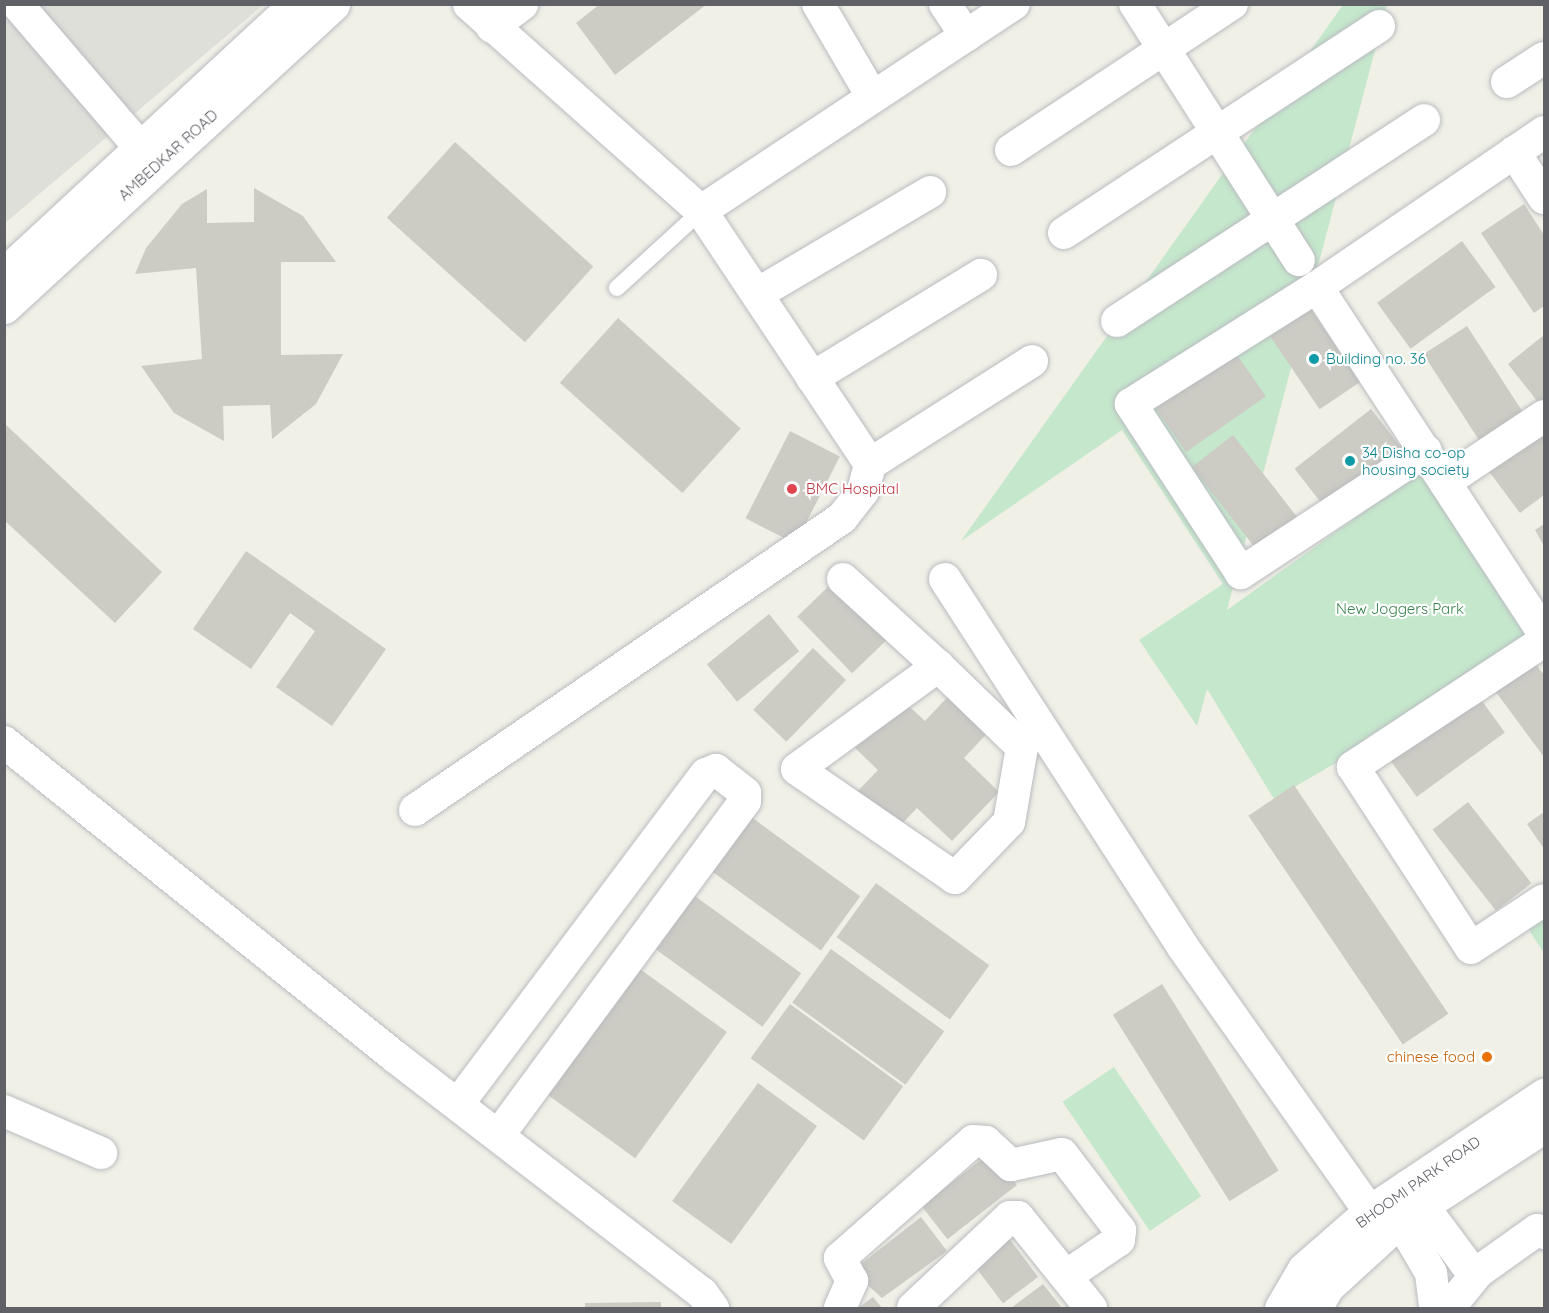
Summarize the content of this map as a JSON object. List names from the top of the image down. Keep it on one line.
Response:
{"streets":{"street":["AMBEDKAR ROAD","BHOOMI PARK ROAD"]},"parks":["New Joggers Park"],"places":["Building no. 36","34 Disha co-op housing society","BMC Hospital","chinese food"]}
